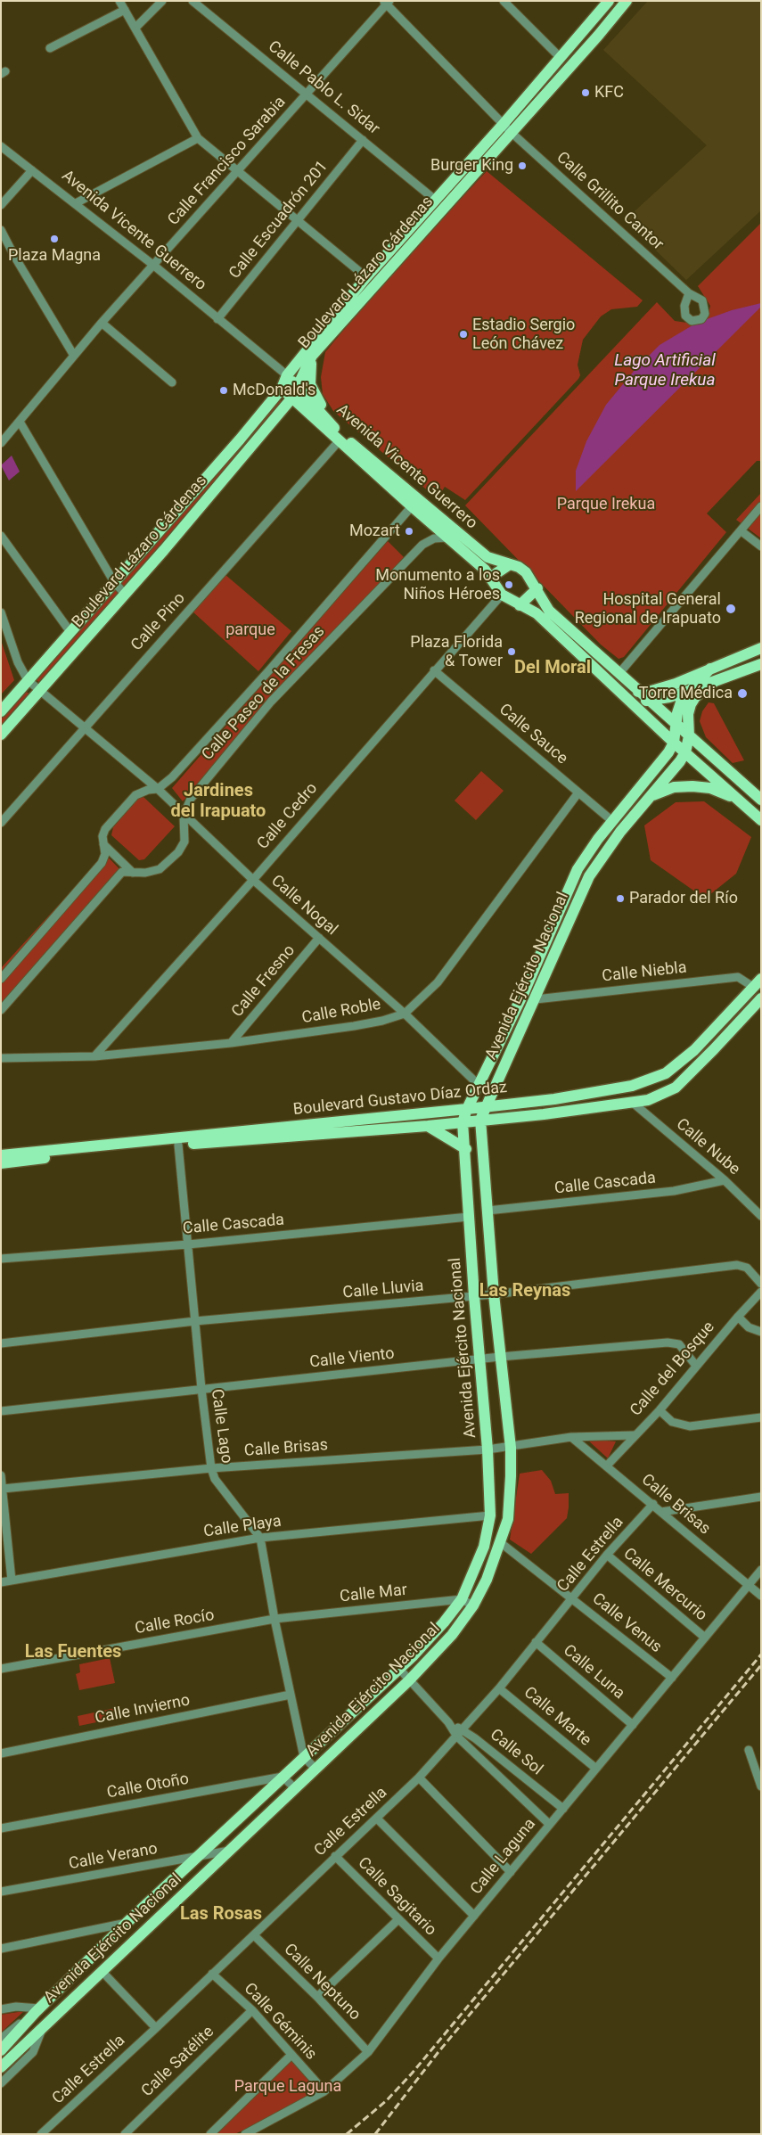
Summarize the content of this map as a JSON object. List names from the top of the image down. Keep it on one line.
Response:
{"streets":{"main road":["Avenida Vicente Guerrero","Boulevard Lázaro Cárdenas","Avenida Ejército Nacional","Boulevard Gustavo Díaz Ordaz"],"street":["Calle Pablo L. Sidar","Calle Francisco Sarabia","Calle Grillito Cantor","Calle Escuadrón 201","Calle Pino","Calle Paseo de la Fresas","Calle Sauce","Calle Cedro","Calle Nogal","Calle Niebla","Calle Fresno","Calle Roble","Calle Nube","Calle Cascada","Calle Lluvia","Calle Viento","Calle del Bosque","Calle Lago","Calle Brisas","Calle Playa","Calle Estrella","Calle Mercurio","Calle Mar","Calle Rocío","Calle Venus","Calle Luna","Calle Invierno","Calle Marte","Calle Sol","Calle Otoño","Calle Verano","Calle Laguna","Calle Sagitario","Calle Neptuno","Calle Géminis","Calle Satélite"]},"crossings":[["Calle Pablo L. Sidar","Calle Francisco Sarabia"],["Calle Pablo L. Sidar","Calle Escuadrón 201"],["Calle Pablo L. Sidar","Boulevard Lázaro Cárdenas"],["Calle Francisco Sarabia","Calle Grillito Cantor"],["Calle Francisco Sarabia","Avenida Vicente Guerrero"],["Calle Grillito Cantor","Boulevard Lázaro Cárdenas"],["Calle Escuadrón 201","Avenida Vicente Guerrero"],["Avenida Vicente Guerrero","Boulevard Lázaro Cárdenas"],["Avenida Vicente Guerrero","Calle Pino"],["Avenida Vicente Guerrero","Calle Paseo de la Fresas"],["Avenida Vicente Guerrero","Calle Cedro"],["Avenida Vicente Guerrero","Avenida Ejército Nacional"],["Boulevard Lázaro Cárdenas","Calle Nogal"],["Calle Pino","Calle Nogal"],["Calle Paseo de la Fresas","Calle Nogal"],["Calle Sauce","Calle Cedro"],["Calle Sauce","Avenida Ejército Nacional"],["Calle Sauce","Calle Roble"],["Calle Cedro","Calle Nogal"],["Calle Cedro","Calle Roble"],["Calle Nogal","Avenida Ejército Nacional"],["Calle Nogal","Calle Fresno"],["Calle Nogal","Calle Roble"],["Calle Niebla","Avenida Ejército Nacional"],["Calle Niebla","Boulevard Gustavo Díaz Ordaz"],["Avenida Ejército Nacional","Boulevard Gustavo Díaz Ordaz"],["Avenida Ejército Nacional","Calle Cascada"],["Avenida Ejército Nacional","Calle Lluvia"],["Avenida Ejército Nacional","Calle Viento"],["Avenida Ejército Nacional","Calle Lago"],["Avenida Ejército Nacional","Calle Brisas"],["Avenida Ejército Nacional","Calle Playa"],["Avenida Ejército Nacional","Calle Mar"],["Avenida Ejército Nacional","Calle Venus"],["Avenida Ejército Nacional","Calle Sol"],["Avenida Ejército Nacional","Calle Otoño"],["Avenida Ejército Nacional","Calle Verano"],["Calle Fresno","Calle Roble"],["Boulevard Gustavo Díaz Ordaz","Calle Nube"],["Boulevard Gustavo Díaz Ordaz","Calle Lago"],["Calle Nube","Calle Cascada"],["Calle Cascada","Calle Lago"],["Calle Lluvia","Calle Lago"],["Calle Viento","Calle del Bosque"],["Calle Viento","Calle Lago"],["Calle del Bosque","Calle Brisas"],["Calle Lago","Calle Brisas"],["Calle Lago","Calle Playa"],["Calle Lago","Calle Mar"],["Calle Lago","Calle Rocío"],["Calle Lago","Calle Invierno"],["Calle Brisas","Calle Estrella"],["Calle Brisas","Calle Laguna"],["Calle Estrella","Calle Mercurio"],["Calle Estrella","Calle Venus"],["Calle Estrella","Calle Luna"],["Calle Estrella","Calle Marte"],["Calle Estrella","Calle Sol"],["Calle Estrella","Calle Sagitario"],["Calle Estrella","Calle Neptuno"],["Calle Estrella","Calle Géminis"],["Calle Mercurio","Calle Laguna"],["Calle Mar","Calle Rocío"],["Calle Venus","Calle Laguna"],["Calle Luna","Calle Laguna"],["Calle Marte","Calle Laguna"],["Calle Sol","Calle Laguna"],["Calle Laguna","Calle Sagitario"],["Calle Laguna","Calle Neptuno"],["Calle Laguna","Calle Géminis"],["Calle Géminis","Calle Satélite"]],"districts":["Del Moral","Jardines del Irapuato","Las Reynas","Las Fuentes","Las Rosas"],"water":["Lago Artificial Parque Irekua"],"parks":["Parque Irekua","parque","Parque Laguna"],"places":["KFC","Burger King","Plaza Magna","Estadio Sergio León Chávez","McDonald's","Mozart","Monumento a los Niños Héroes","Hospital General Regional de Irapuato","Plaza Florida & Tower","Torre Médica","Parador del Río"]}
